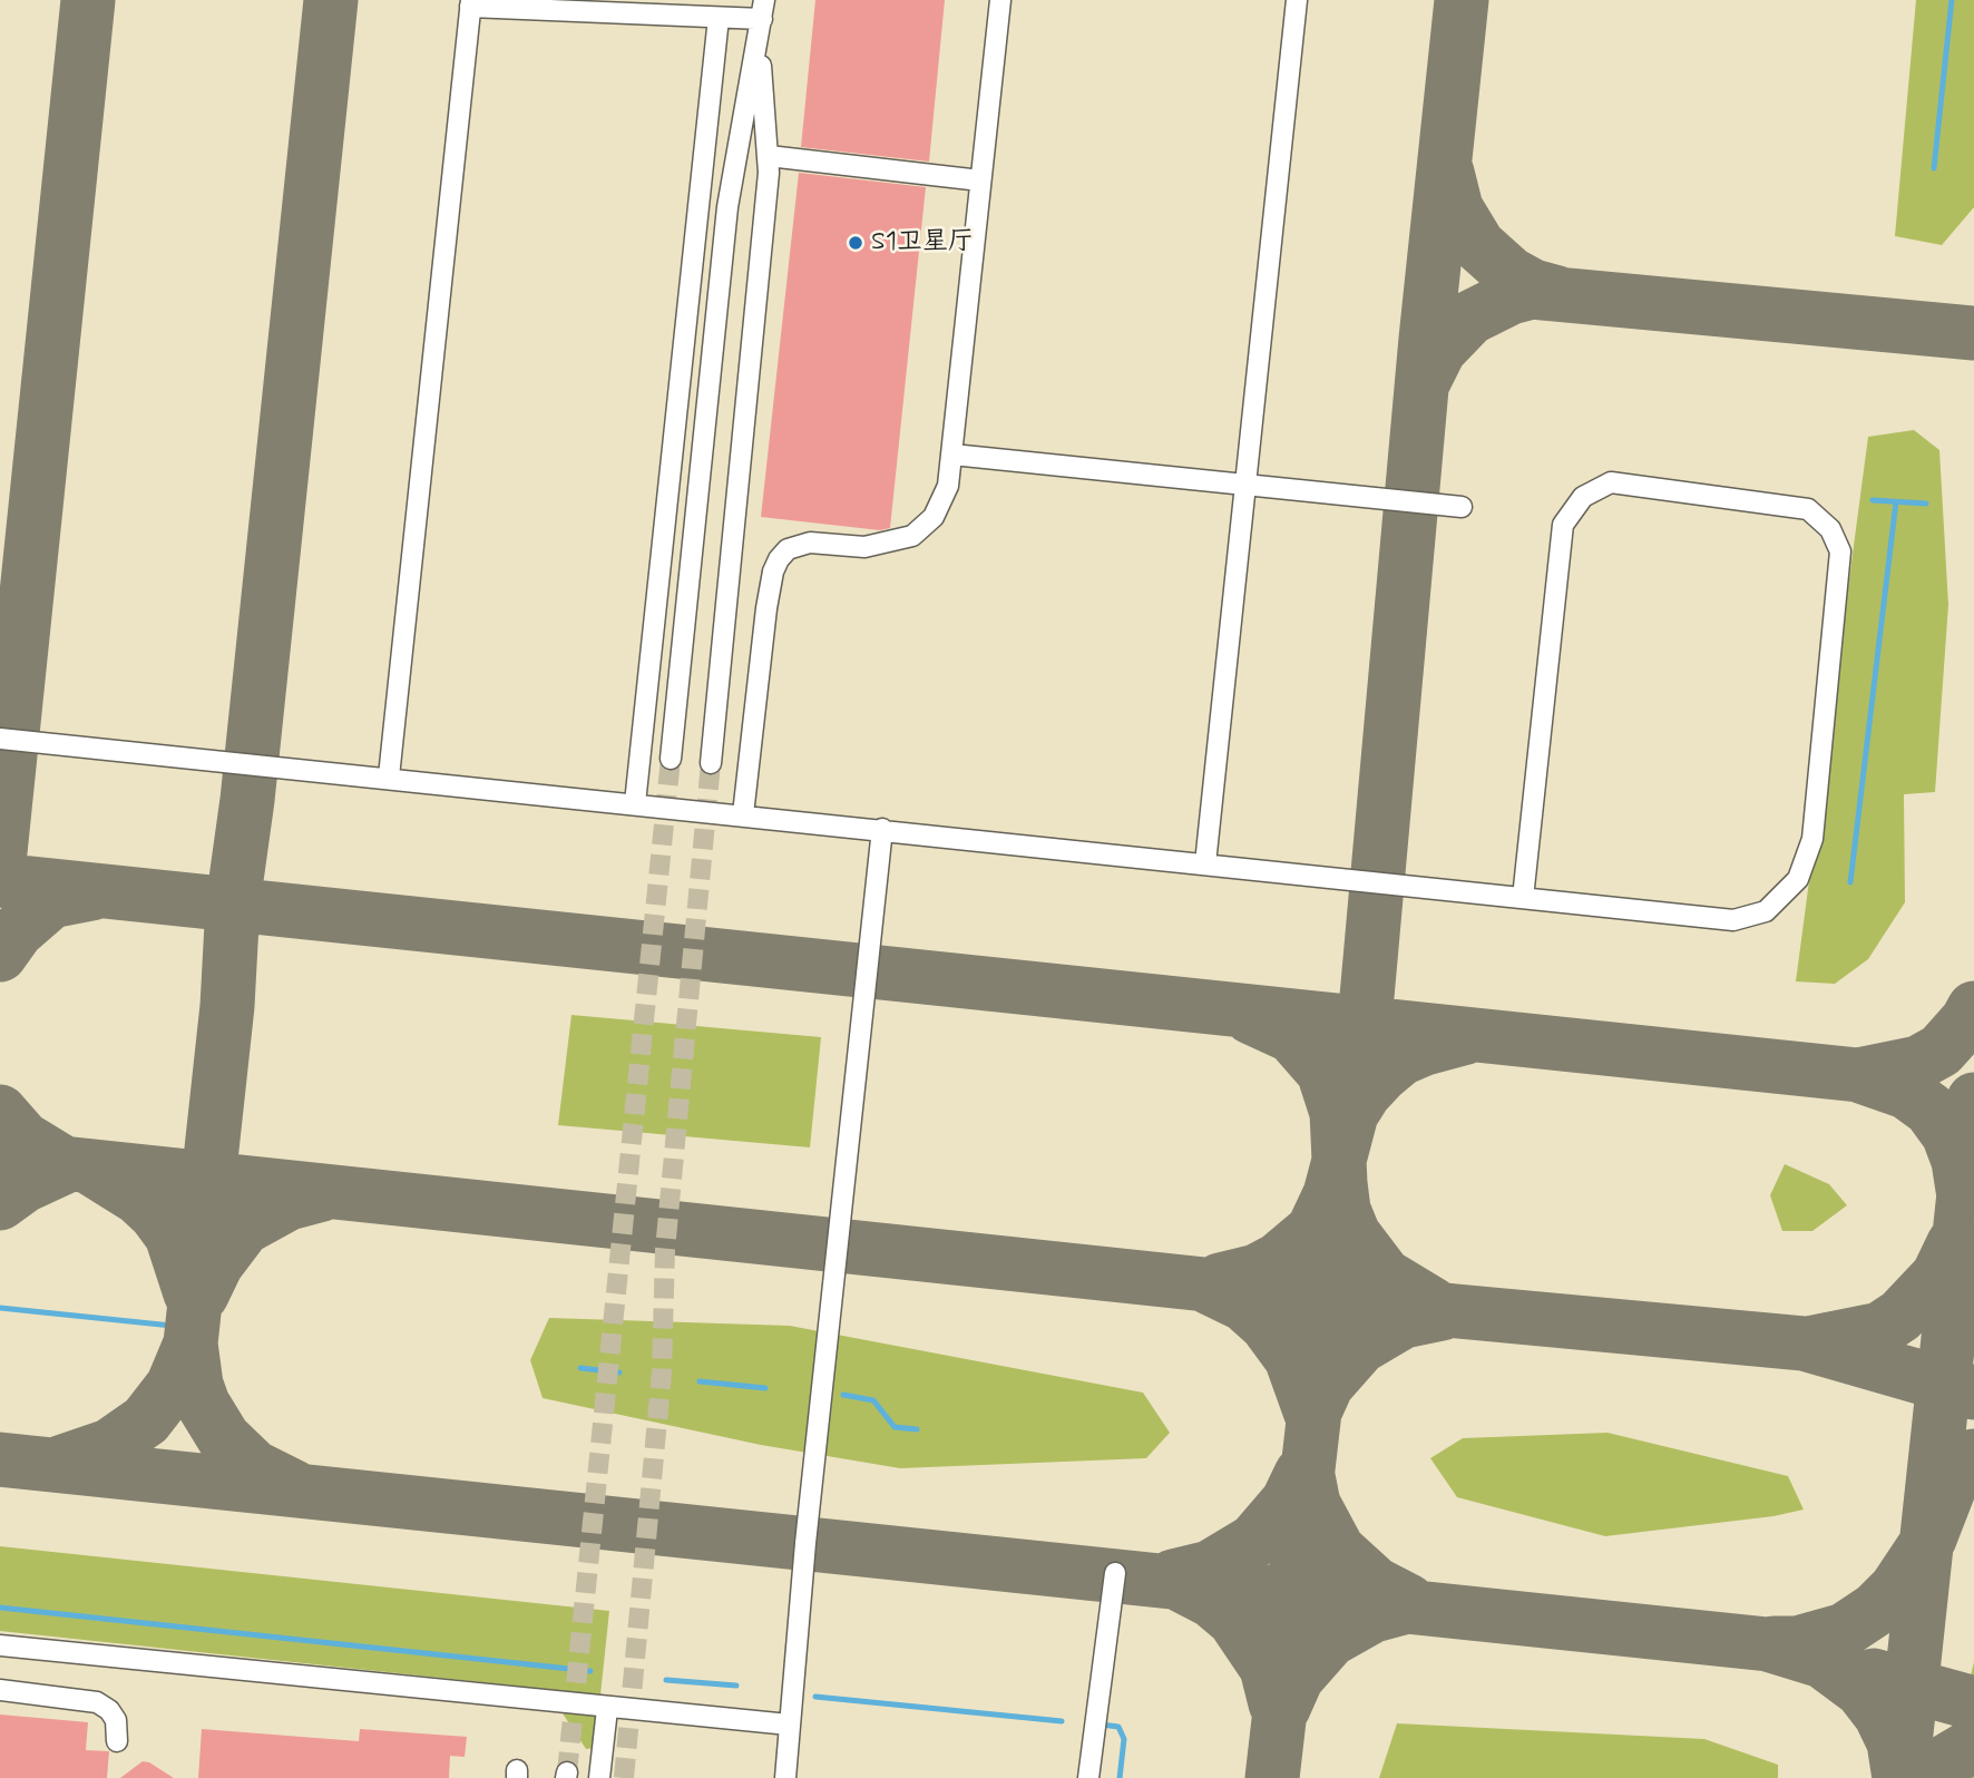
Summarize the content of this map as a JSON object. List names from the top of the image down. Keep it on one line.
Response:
{"places":["S1卫星厅"]}
